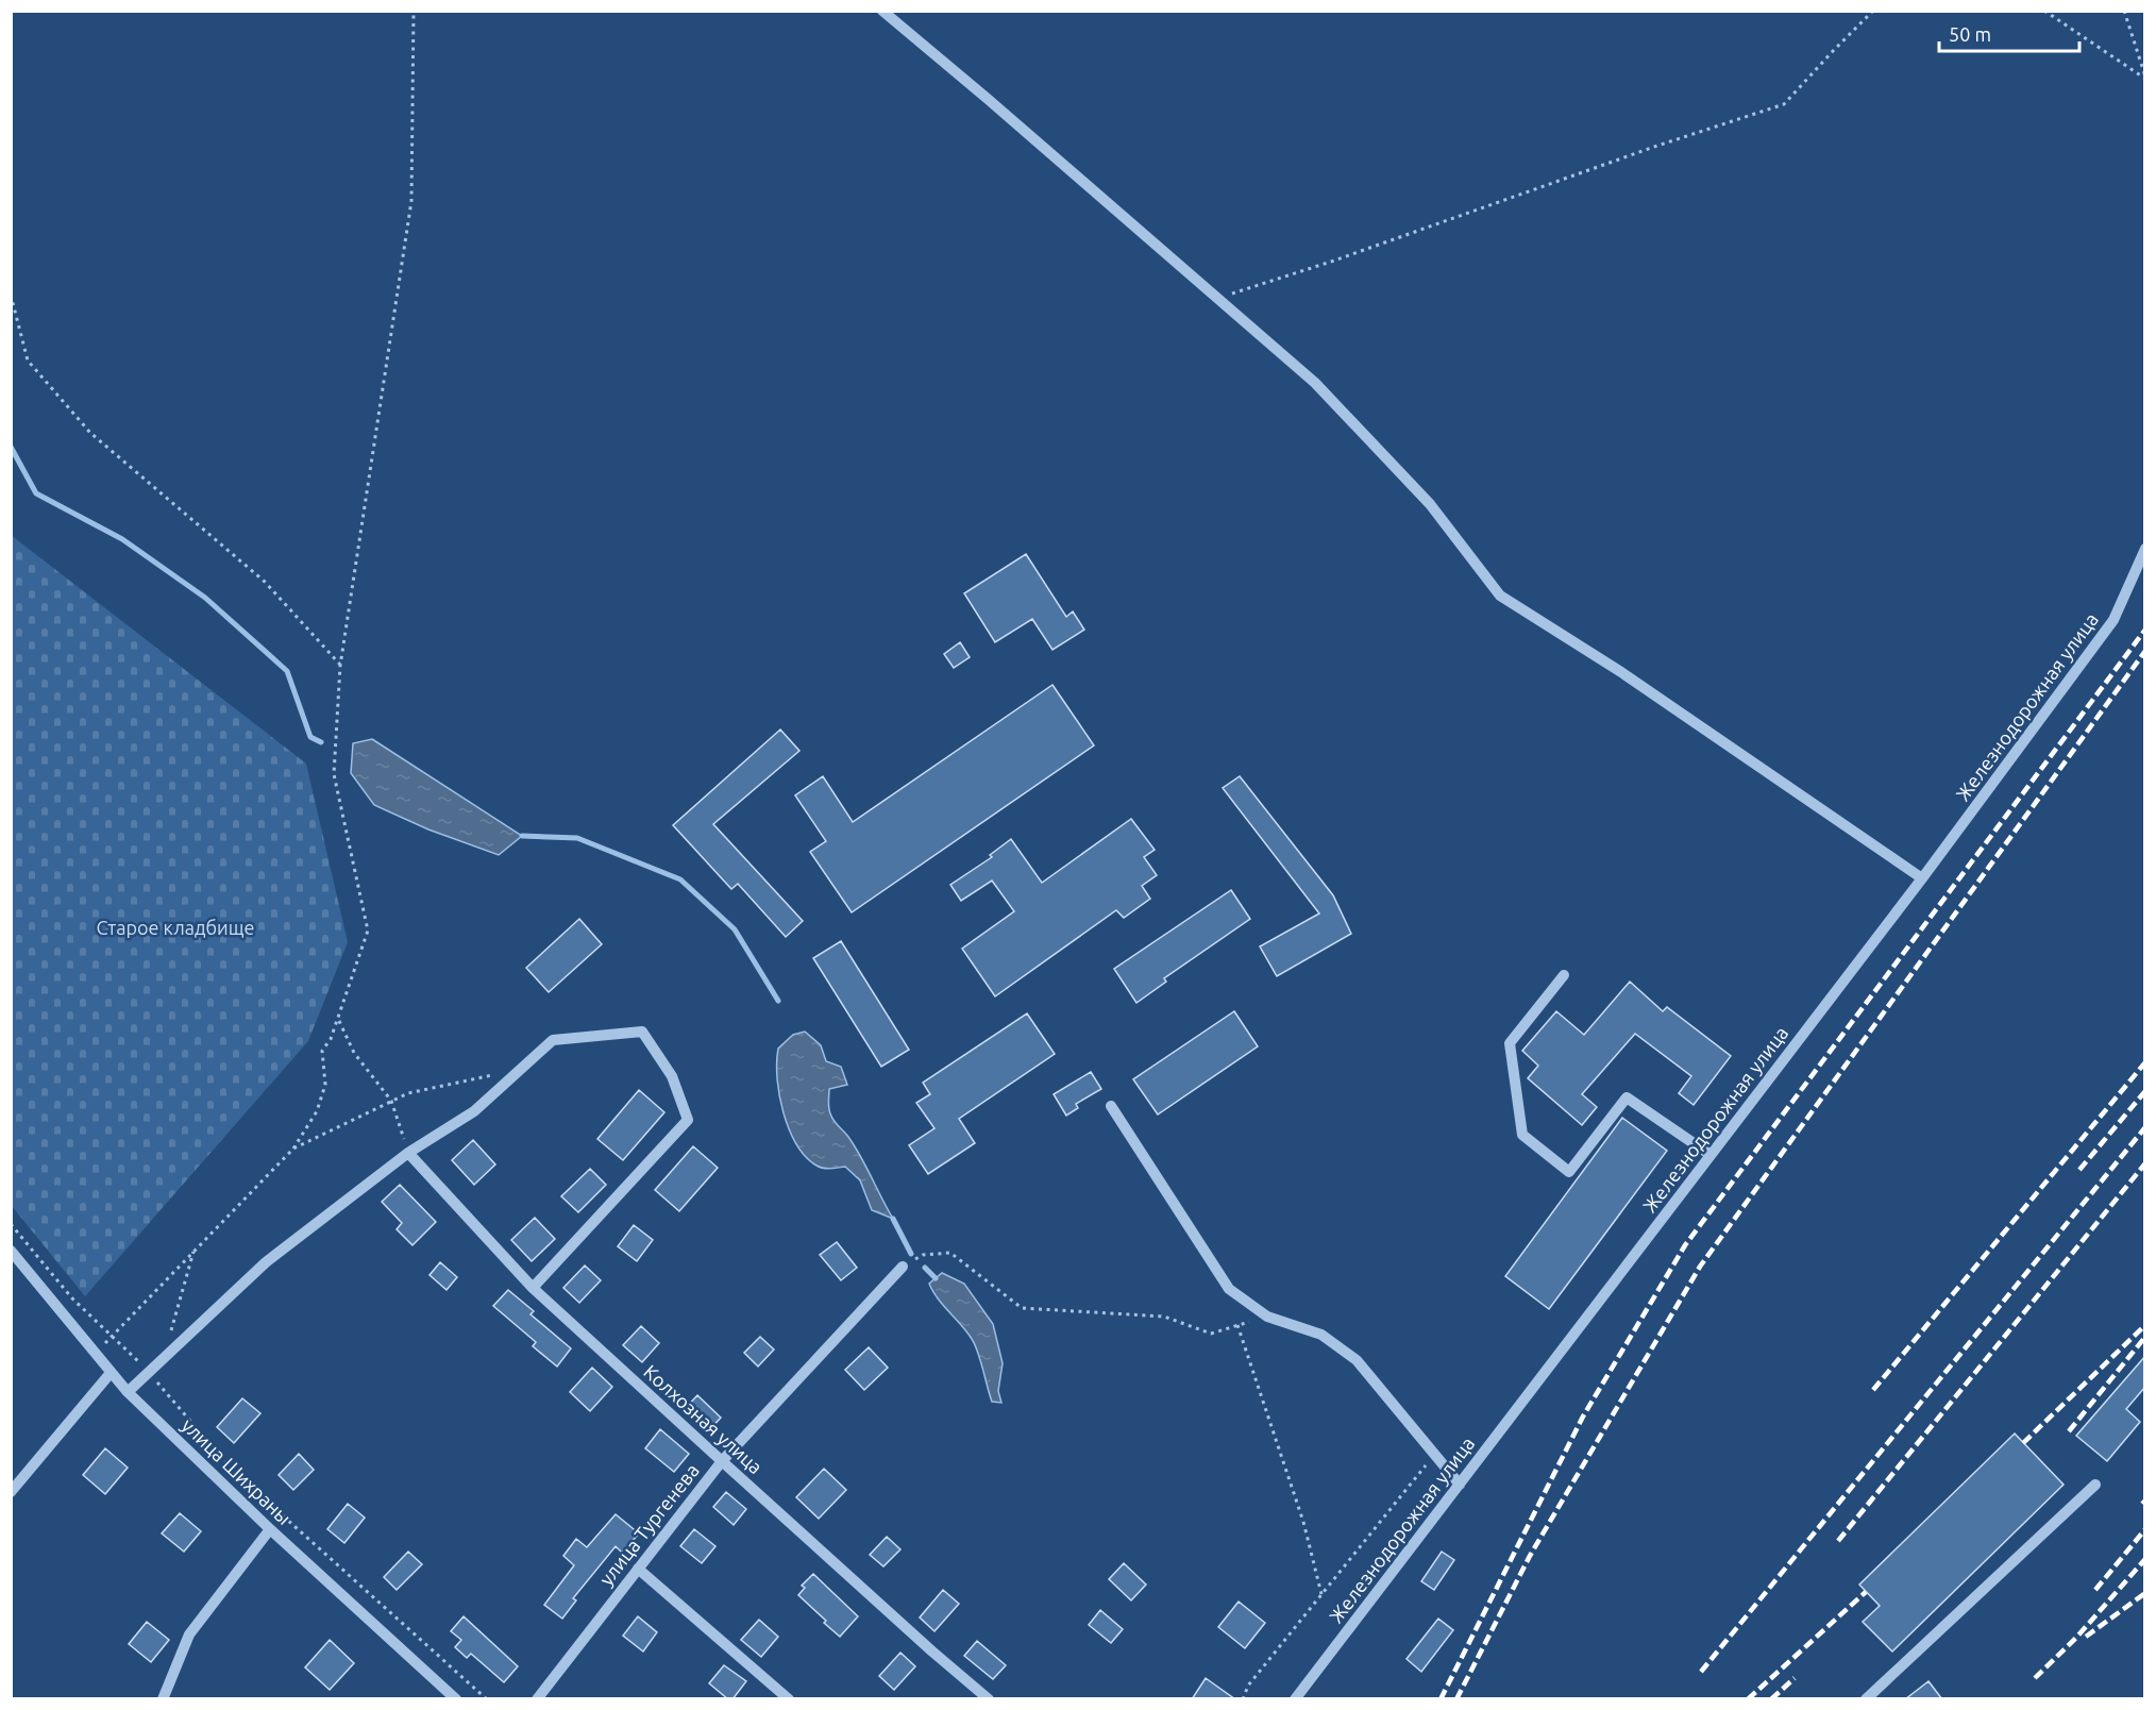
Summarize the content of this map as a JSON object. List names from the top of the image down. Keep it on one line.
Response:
{"streets":{"street":["Железнодорожная улица","Колхозная улица","улица Шихраны","улица Тургенева"]},"crossings":[["Колхозная улица","улица Тургенева"]],"parks":["Старое кладбище"],"scale_bar":"50 m"}
